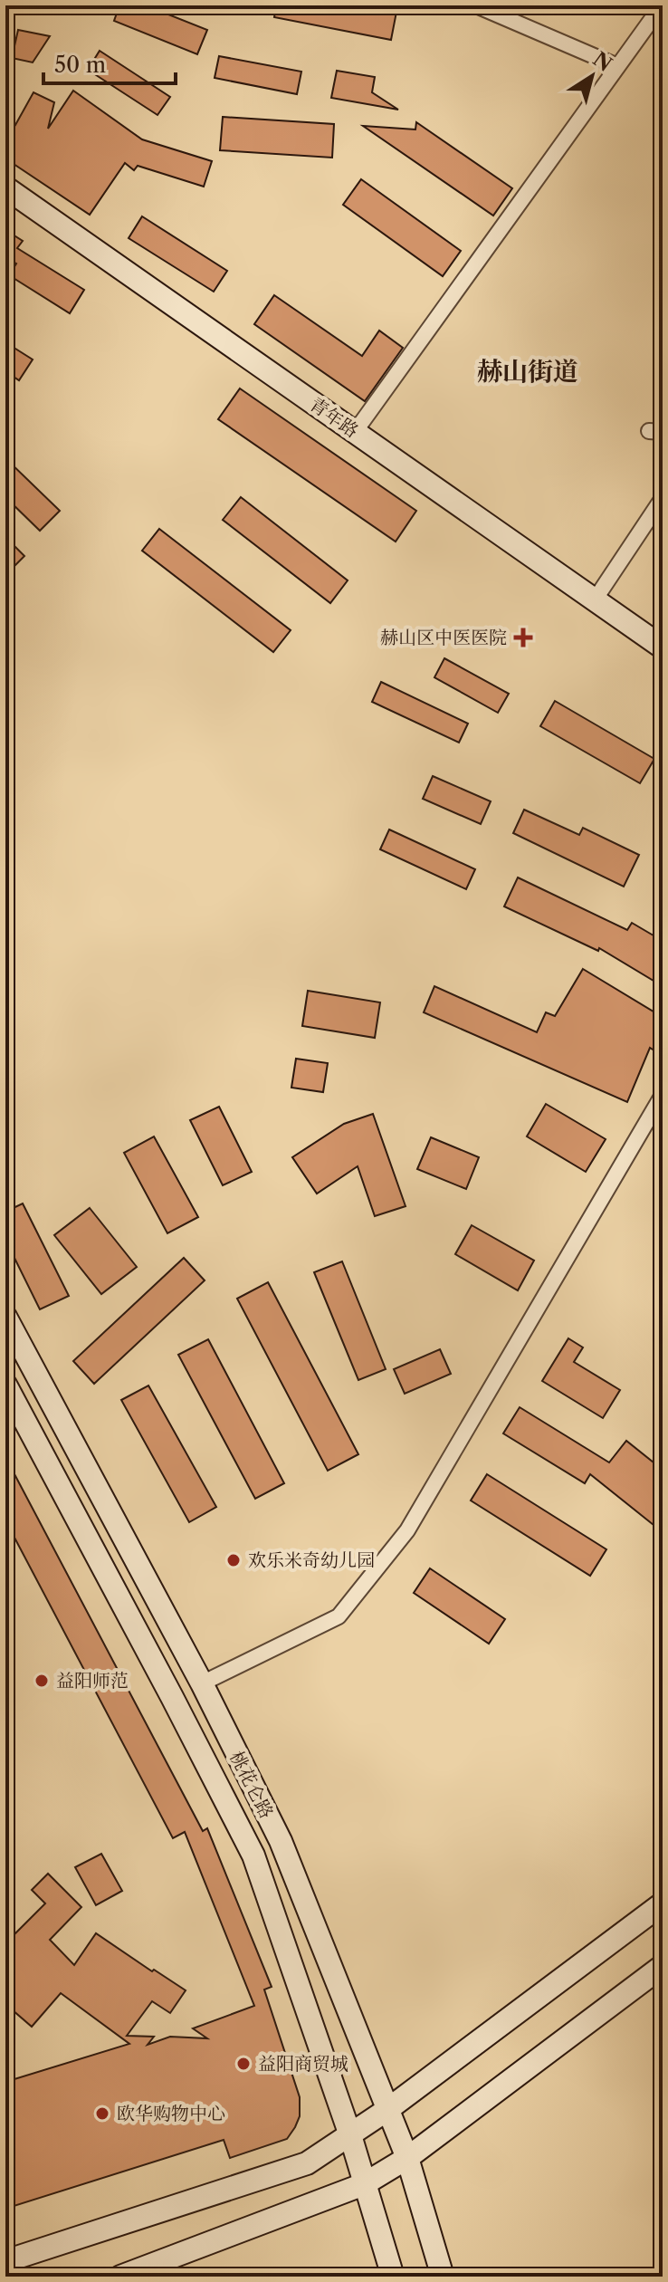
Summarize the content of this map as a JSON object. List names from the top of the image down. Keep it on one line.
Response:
{"streets":{"main road":["青年路","桃花仑路"]},"districts":["赫山街道"],"places":{"health":["赫山区中医医院"],"other":["欢乐米奇幼儿园","益阳师范","益阳商贸城","欧华购物中心"]},"scale_bar":"50 m","north":"top right"}
